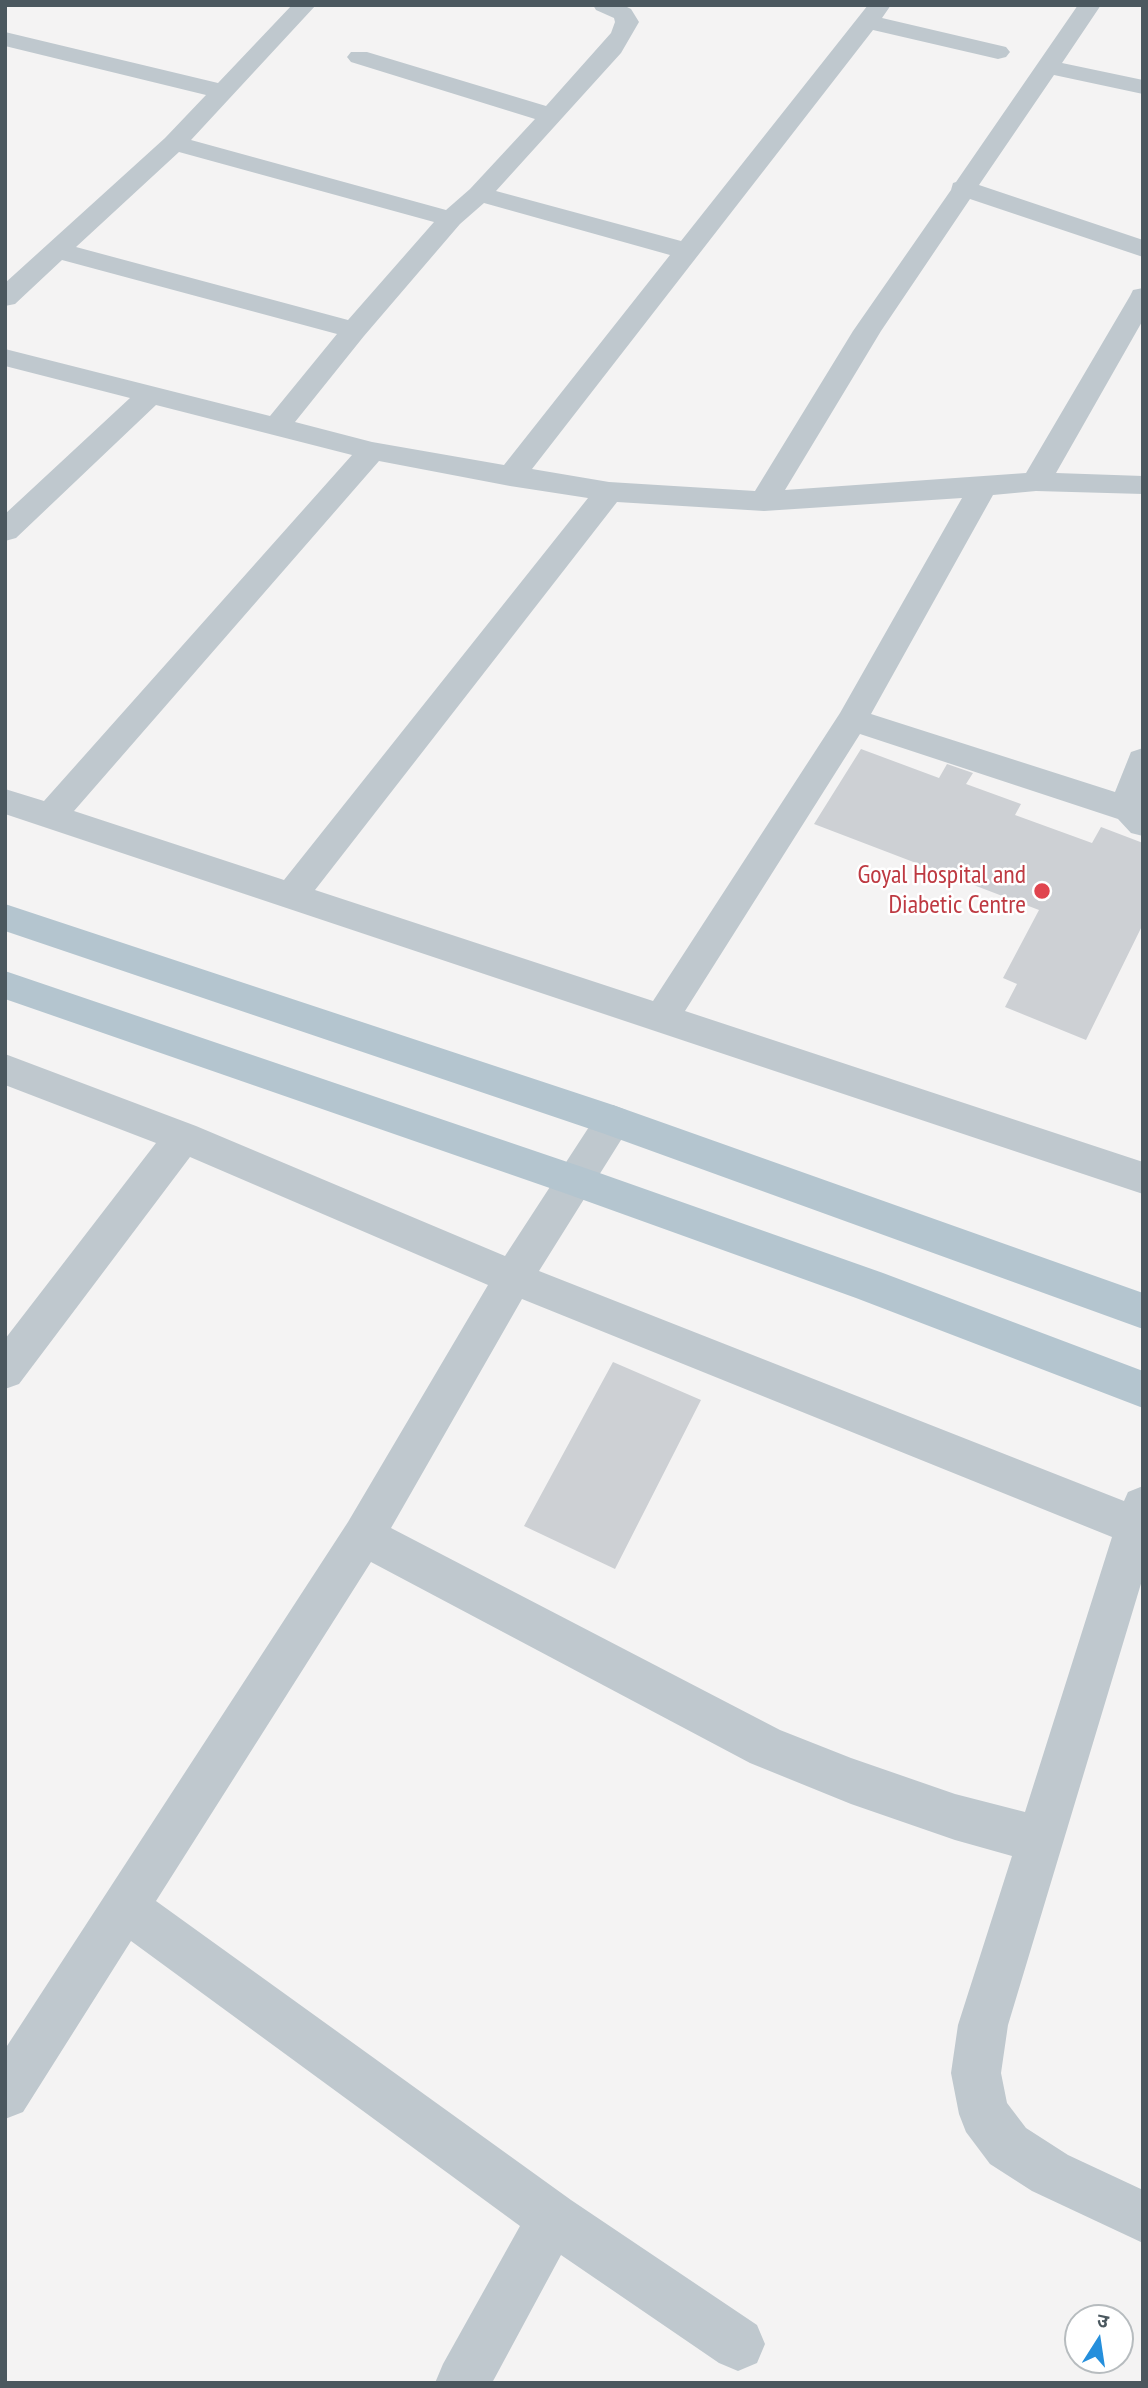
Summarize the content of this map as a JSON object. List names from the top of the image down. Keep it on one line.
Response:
{"places":["Goyal Hospital and Diabetic Centre"],"north":"top"}
